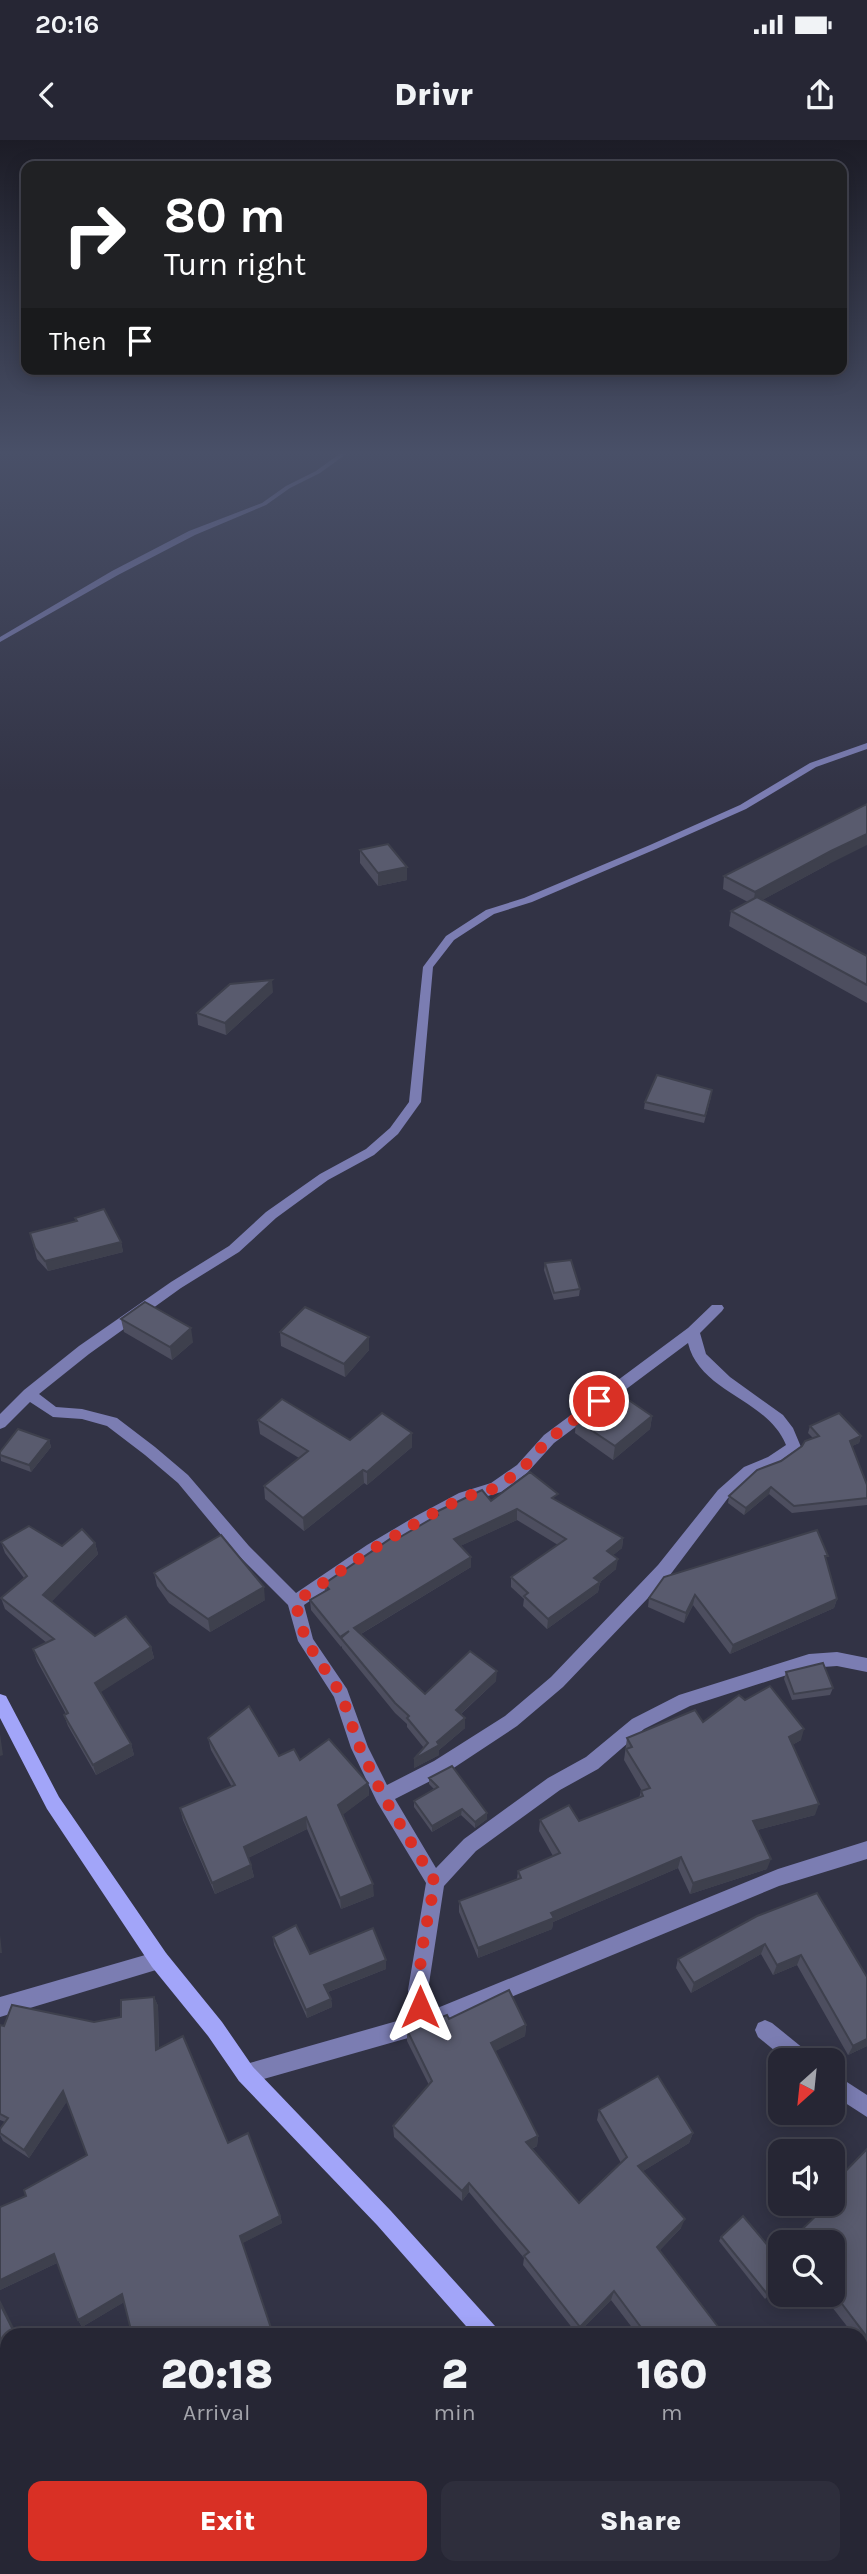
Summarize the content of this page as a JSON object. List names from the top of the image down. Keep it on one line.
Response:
{"north":"bottom left","page":{"status":"20:16","header":"Drivr","turn":["80 m","Turn right"],"then":"Then","eta":["20:18","Arrival","2","min","160","m"],"buttons":["Exit","Share"]}}
